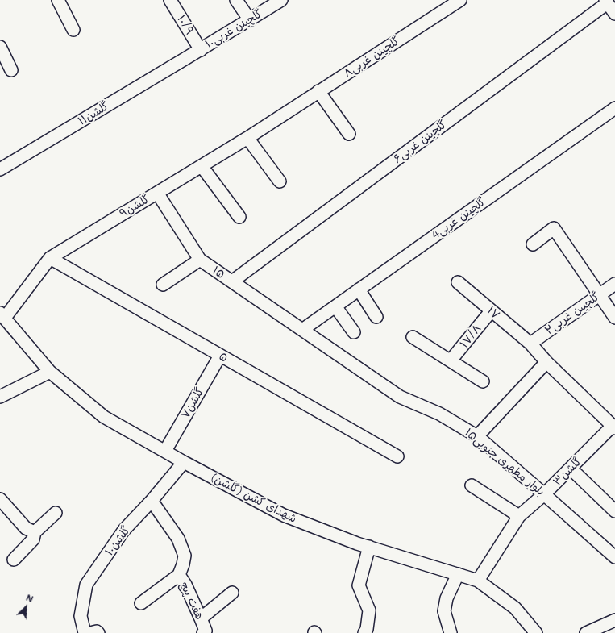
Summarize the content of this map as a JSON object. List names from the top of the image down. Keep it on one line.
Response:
{"streets":{"street":["۱۰/۹","گلچینن غربی۱۰","گلچینن غربی۸","گلشن۱۱","گلچینن غربی۶","گلشن۹","4گلچینن غربی","۱۵","۱۷","گلچینن غربی۲","۱۷/۸","۵","گلشن۷","بلوار مطهری جنوبی۱۵","گلشن۳","شهدای کشن (گلشن)","گلشن۱۰","هفت پیچ"]},"crossings":[["۱۰/۹","گلچینن غربی۱۰"],["گلچینن غربی۱۰","گلشن۱۱"],["گلچینن غربی۸","گلشن۹"],["گلچینن غربی۶","۱۵"],["گلشن۹","۱۵"],["گلشن۹","۵"],["گلشن۹","شهدای کشن (گلشن)"],["4گلچینن غربی","۱۵"],["4گلچینن غربی","بلوار مطهری جنوبی۱۵"],["۱۵","بلوار مطهری جنوبی۱۵"],["۱۷","گلچینن غربی۲"],["۱۷","۱۷/۸"],["۱۷","گلشن۳"],["۵","گلشن۷"],["گلشن۷","شهدای کشن (گلشن)"],["بلوار مطهری جنوبی۱۵","گلشن۳"],["گلشن۳","شهدای کشن (گلشن)"],["شهدای کشن (گلشن)","گلشن۱۰"],["گلشن۱۰","هفت پیچ"]],"north":"top right"}
